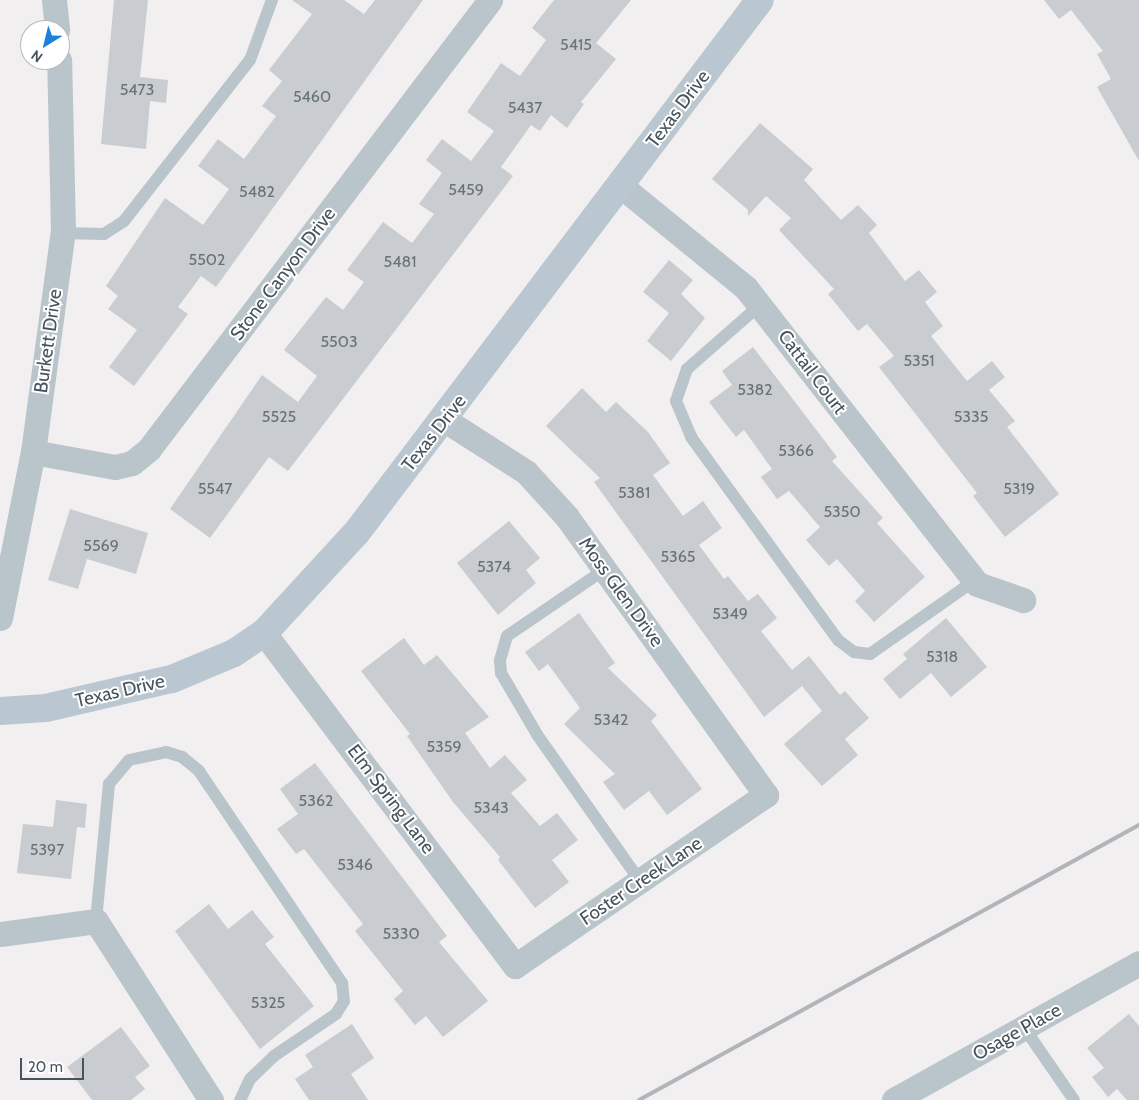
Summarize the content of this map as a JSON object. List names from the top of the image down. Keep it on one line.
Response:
{"streets":{"street":["Texas Drive","Stone Canyon Drive","Burkett Drive","Cattail Court","Moss Glen Drive","Elm Spring Lane","Foster Creek Lane","Osage Place"]},"crossings":[["Texas Drive","Cattail Court"],["Texas Drive","Moss Glen Drive"],["Texas Drive","Elm Spring Lane"],["Stone Canyon Drive","Burkett Drive"],["Moss Glen Drive","Foster Creek Lane"],["Elm Spring Lane","Foster Creek Lane"]],"house_numbers":["5415","5473","5460","5437","5459","5482","5502","5481","5503","5351","5382","5525","5335","5366","5547","5319","5381","5350","5569","5365","5374","5349","5318","5342","5359","5362","5343","5397","5346","5330","5325"],"scale_bar":"20 m","north":"bottom left"}
